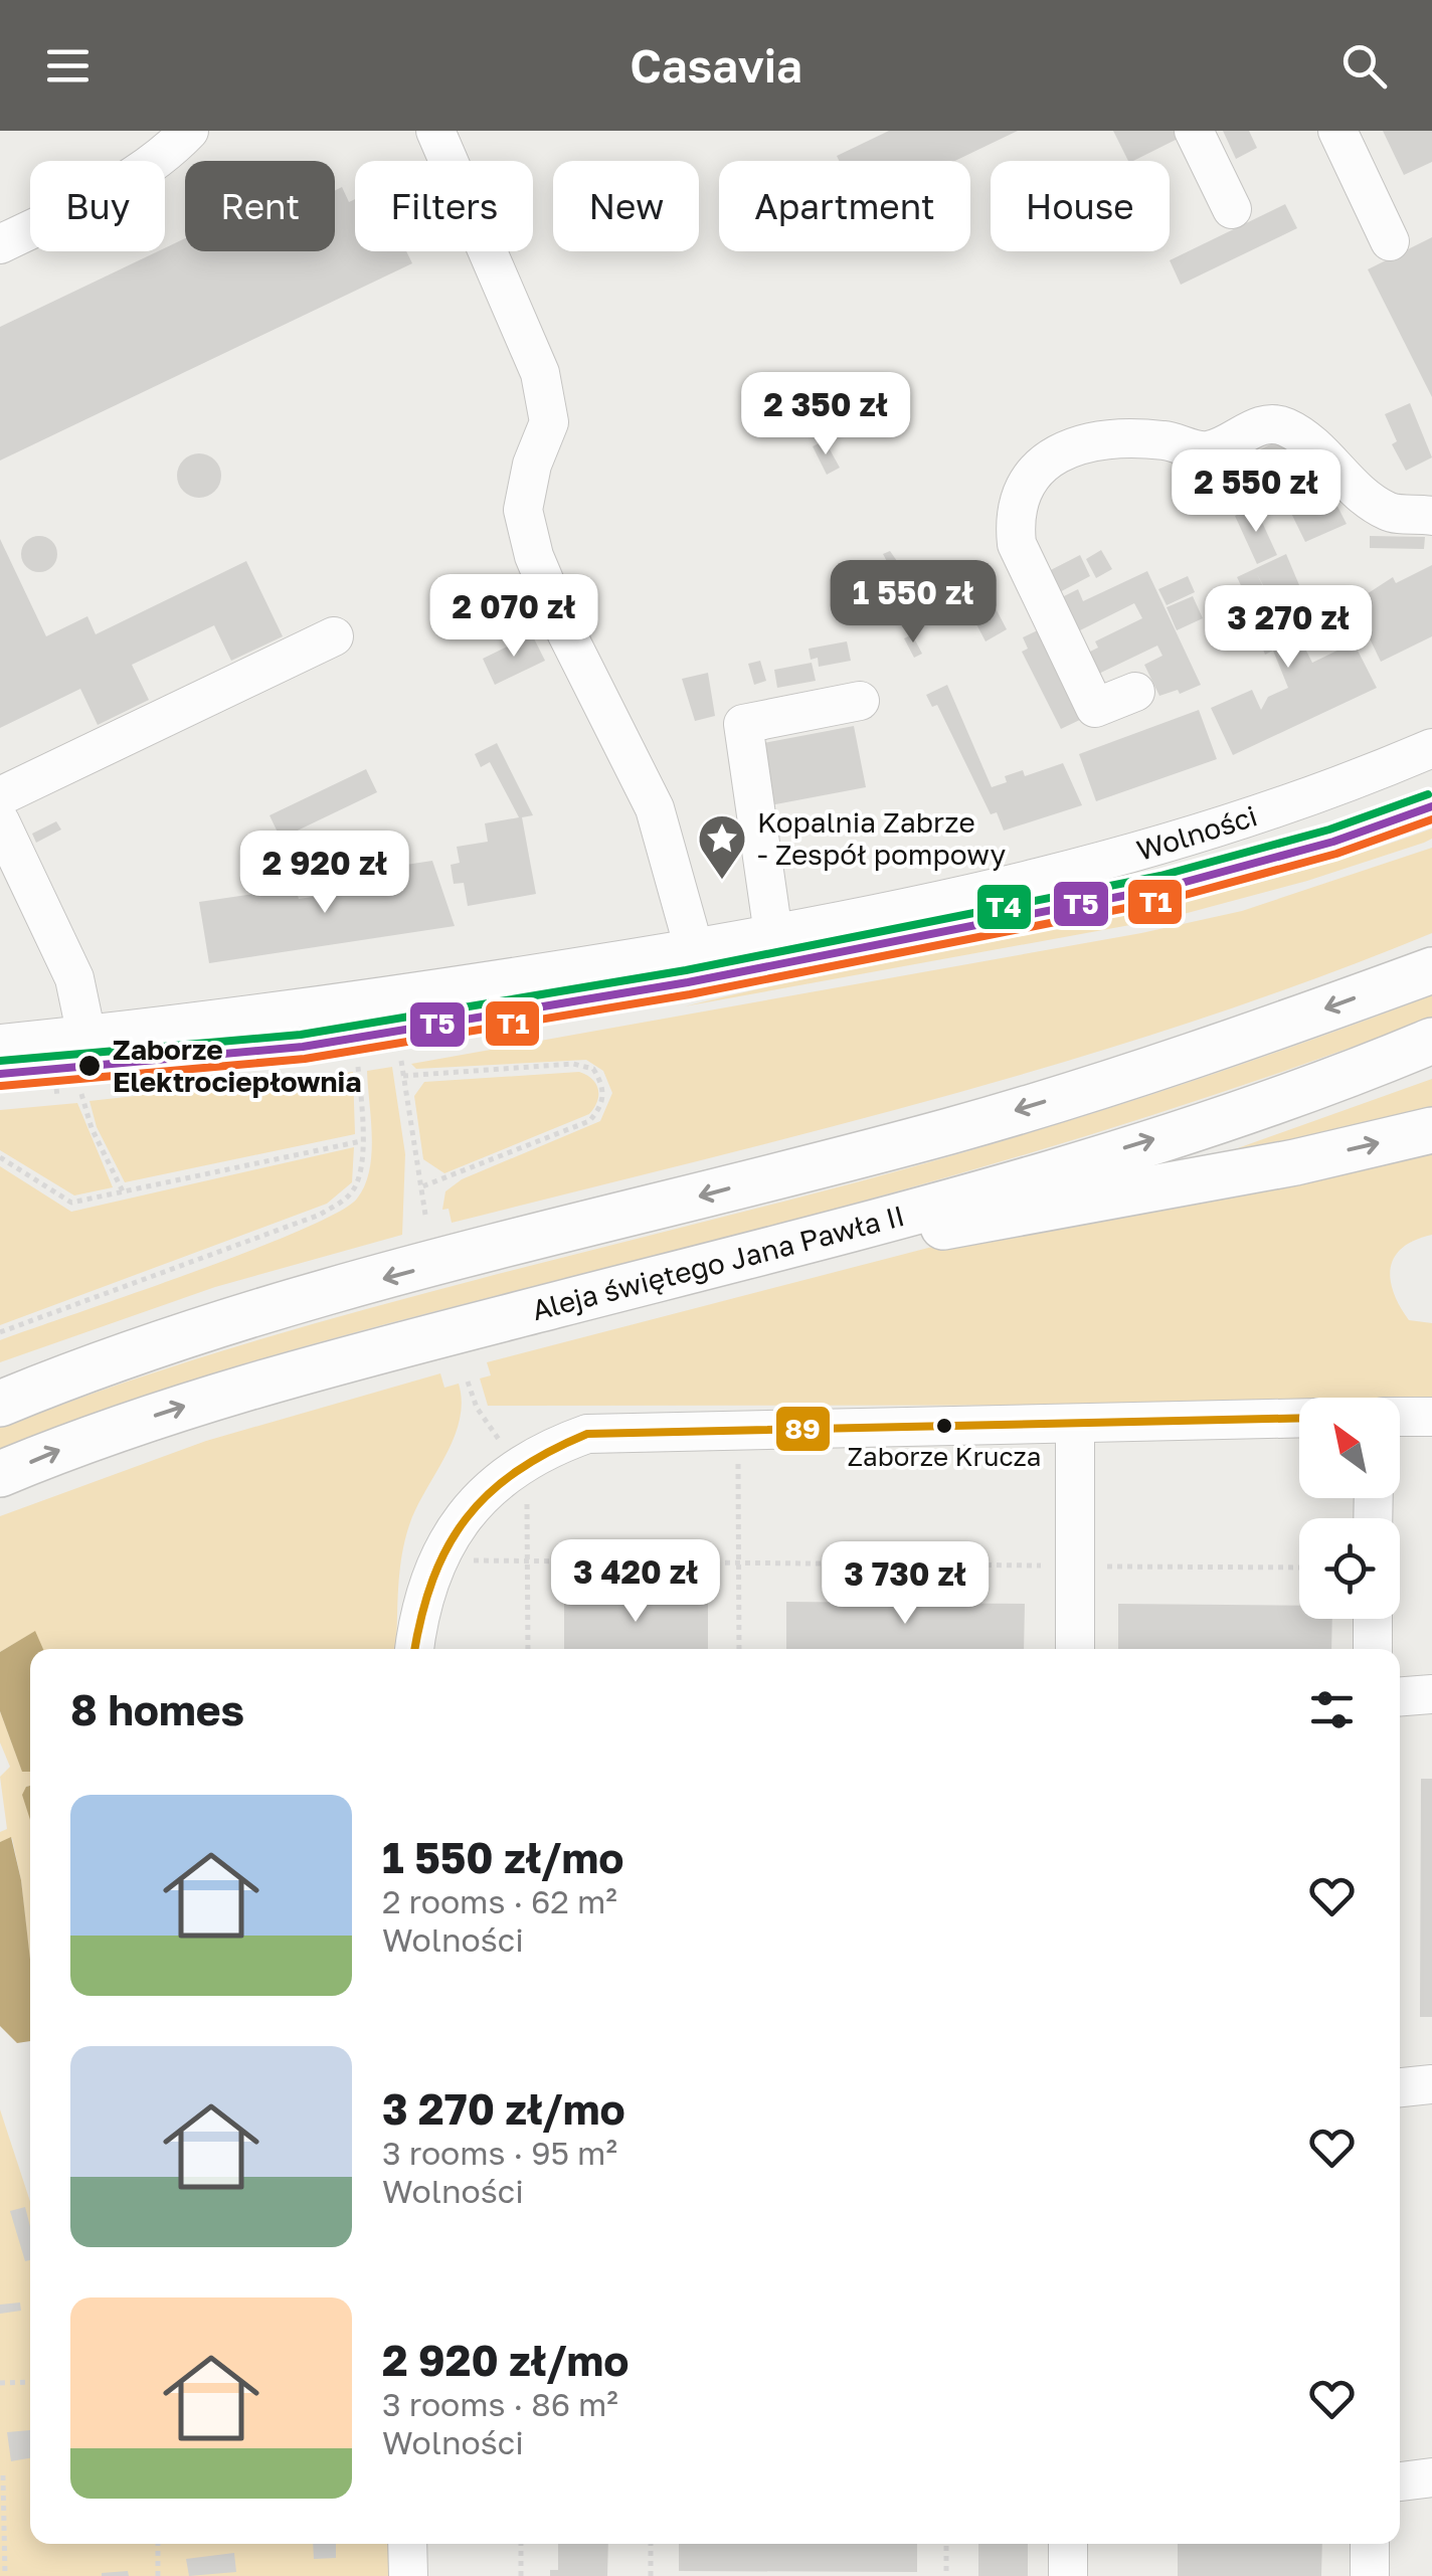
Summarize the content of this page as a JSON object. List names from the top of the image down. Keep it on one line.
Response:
{"streets":{"main road":["Aleja świętego Jana Pawła II"],"street":["Wolności"]},"places":{"place":["Kopalnia Zabrze - Zespół pompowy"],"other":["Zaborze Elektrociepłownia","Zaborze Krucza"]},"lines":["transit line T4","transit line T5","transit line T1","transit line 89"],"north":"top left","page":{"header":"Casavia","chip":["Buy","Rent","Filters","New","Apartment","House"],"price":["2 350 zł","2 550 zł","1 550 zł","2 070 zł","3 270 zł","2 920 zł","3 420 zł","3 730 zł"],"heading":"8 homes","list":[{"name":"1 550 zł/mo","note":"2 rooms · 62 m² · Wolności"},{"name":"3 270 zł/mo","note":"3 rooms · 95 m² · Wolności"},{"name":"2 920 zł/mo","note":"3 rooms · 86 m² · Wolności"}]}}
